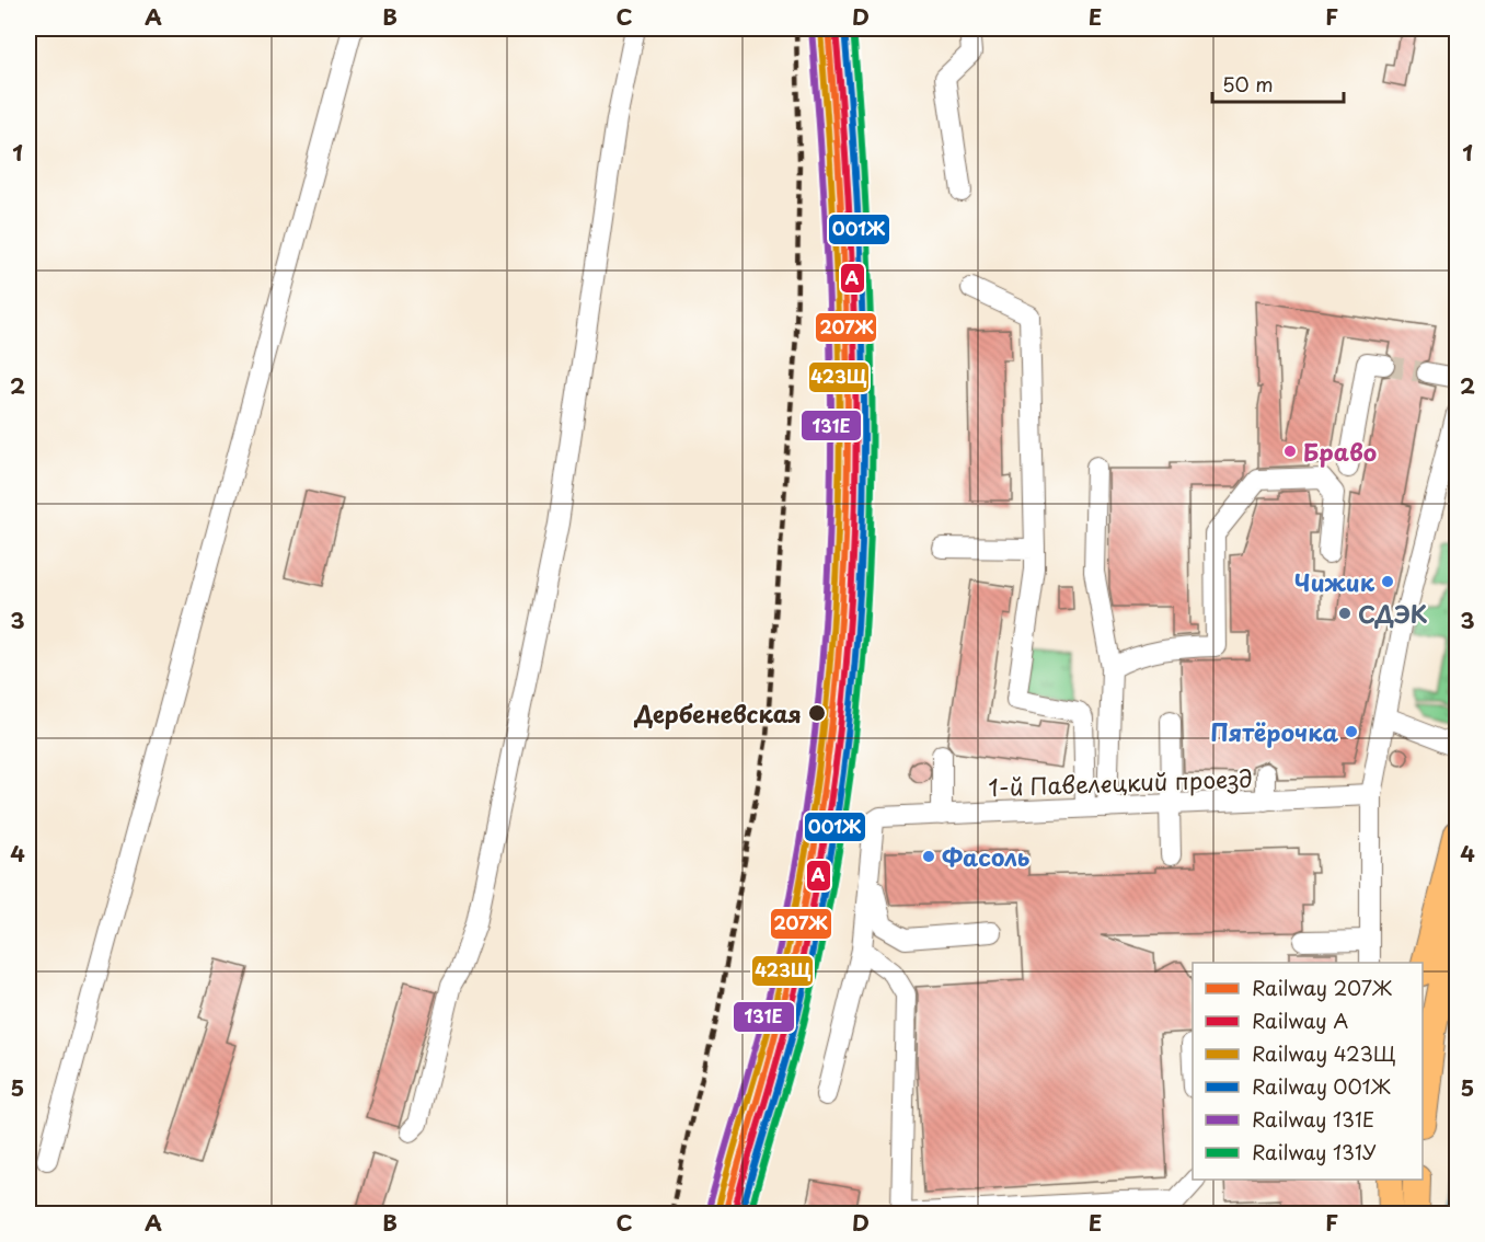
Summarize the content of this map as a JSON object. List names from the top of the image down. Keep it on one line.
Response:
{"streets":{"street":["1-й Павелецкий проезд"]},"places":["Браво","Чижик","СДЭК","Дербеневская","Пятёрочка","Фасоль"],"lines":["rail line 207Ж","rail line A","rail line 001Ж","rail line 131У","rail line 423Щ","rail line 131Е"],"legend":["Railway 207Ж","Railway A","Railway 423Щ","Railway 001Ж","Railway 131Е","Railway 131У"],"scale_bar":"50 m","grid":{"columns":["A","B","C","D","E","F"],"rows":["1","2","3","4","5"]}}
